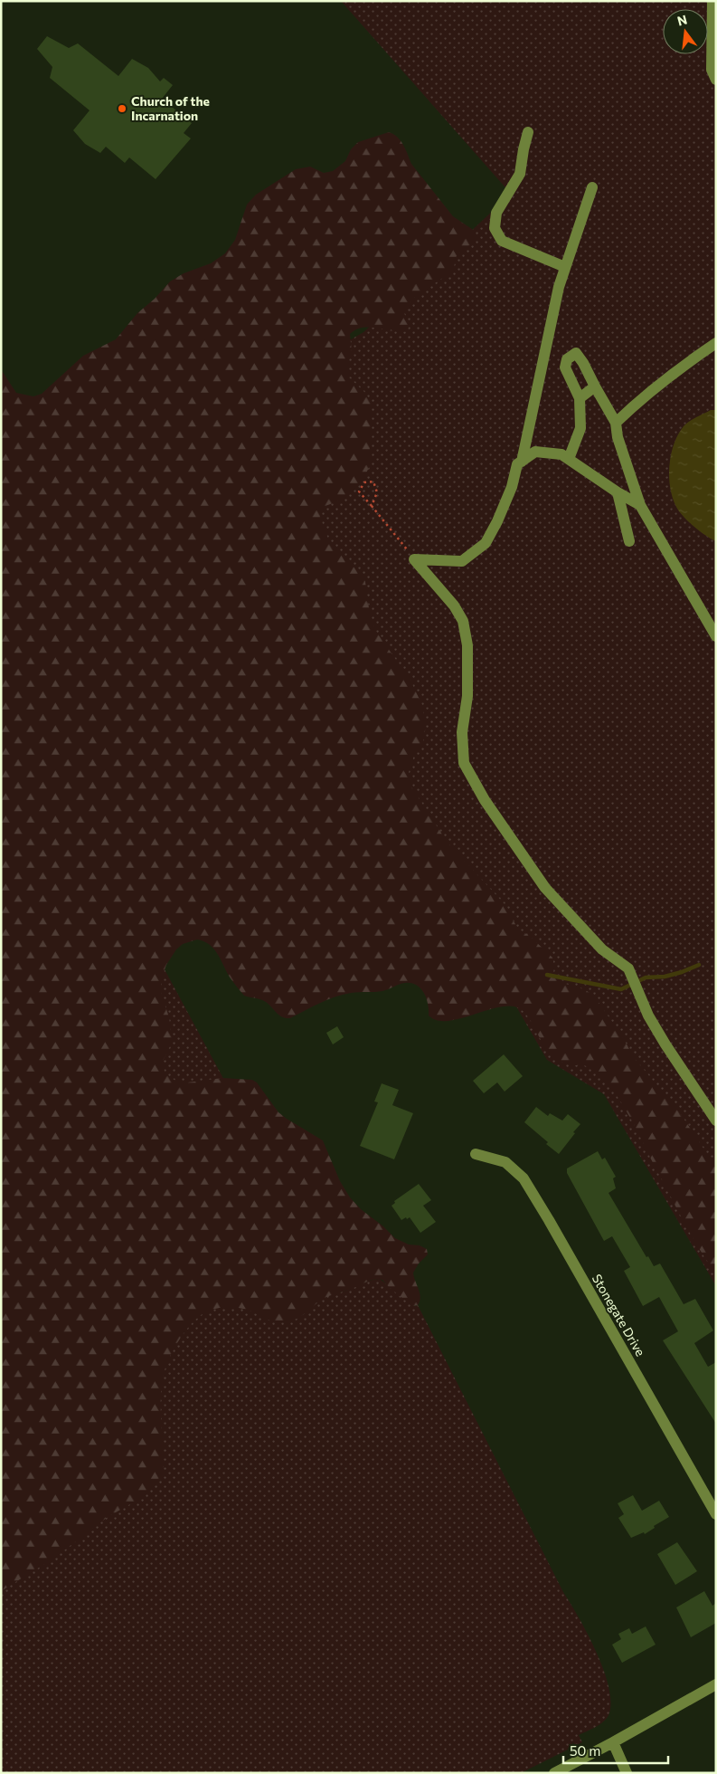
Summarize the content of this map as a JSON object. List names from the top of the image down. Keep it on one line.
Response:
{"streets":{"street":["Stonegate Drive"]},"places":["Church of the Incarnation"],"scale_bar":"50 m","north":"top"}
